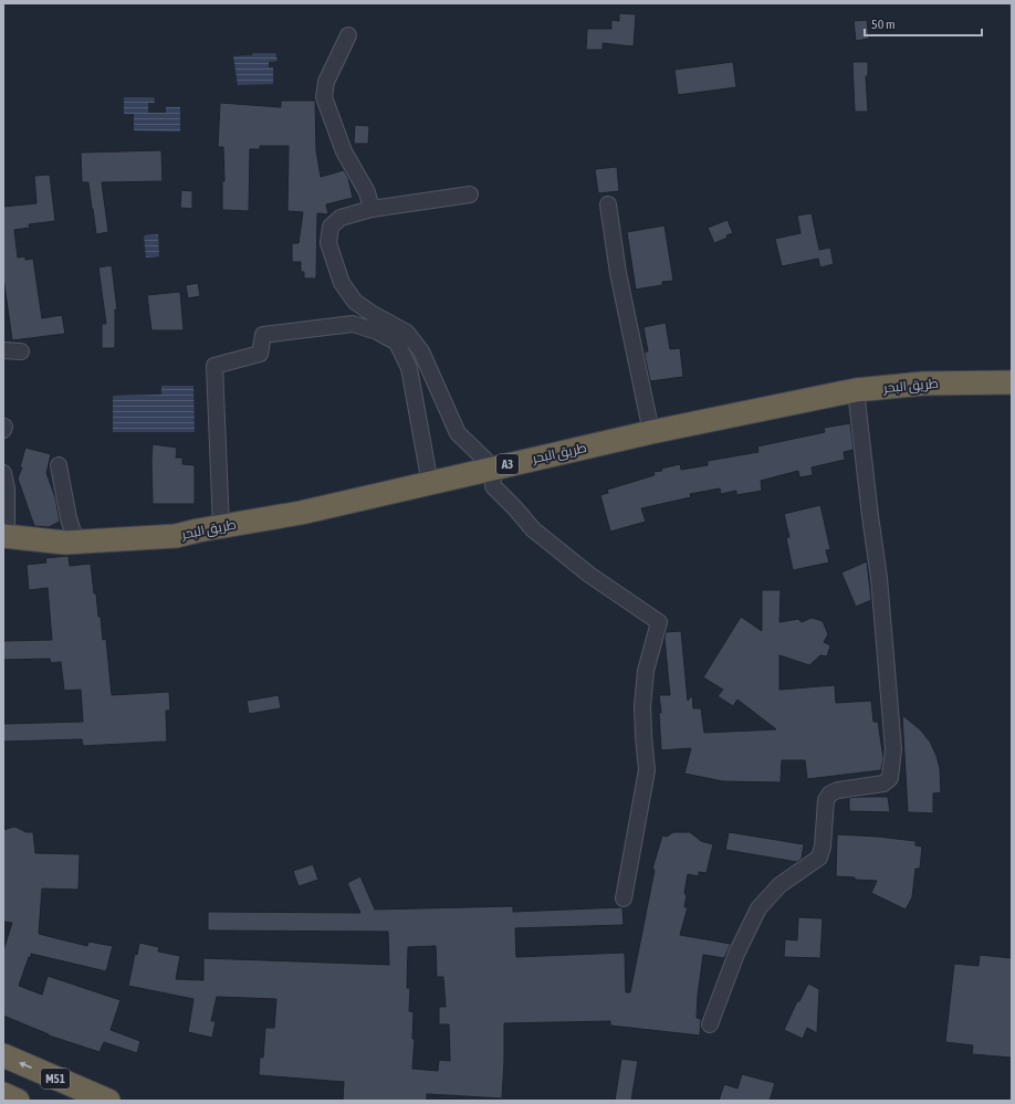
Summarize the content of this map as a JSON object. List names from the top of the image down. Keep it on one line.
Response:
{"streets":{"highway":["طريق البحر","A3","M51"]},"scale_bar":"50 m"}
